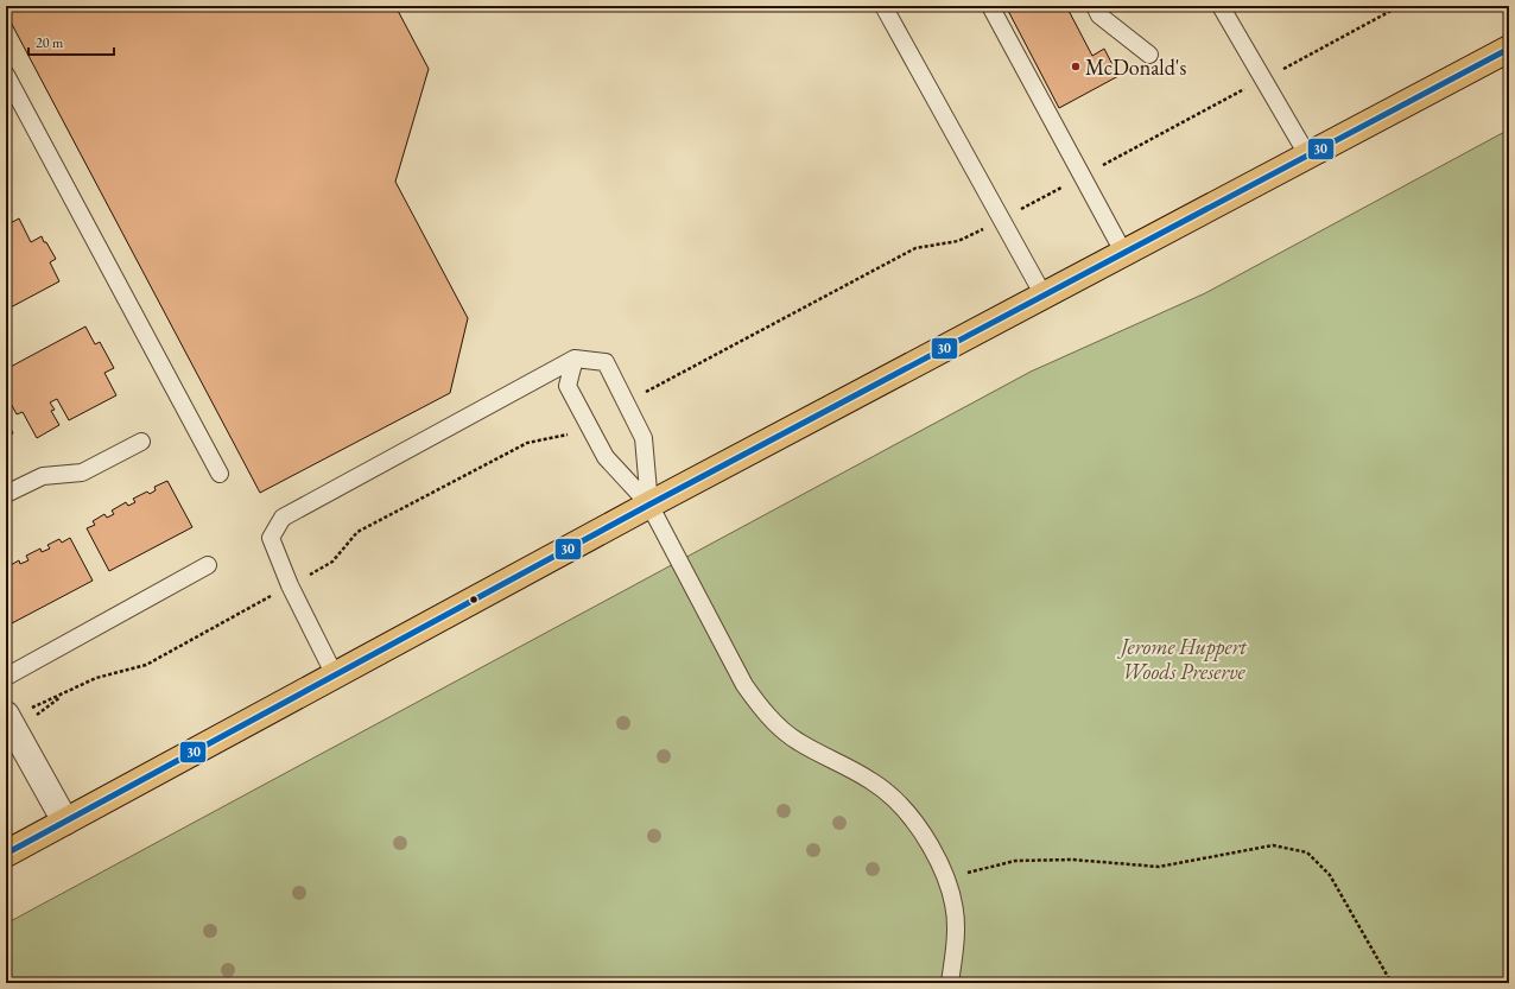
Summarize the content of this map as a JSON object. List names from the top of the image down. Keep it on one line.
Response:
{"parks":["Jerome Huppert Woods Preserve"],"places":["McDonald's"],"lines":["transit line 30"],"scale_bar":"20 m"}
